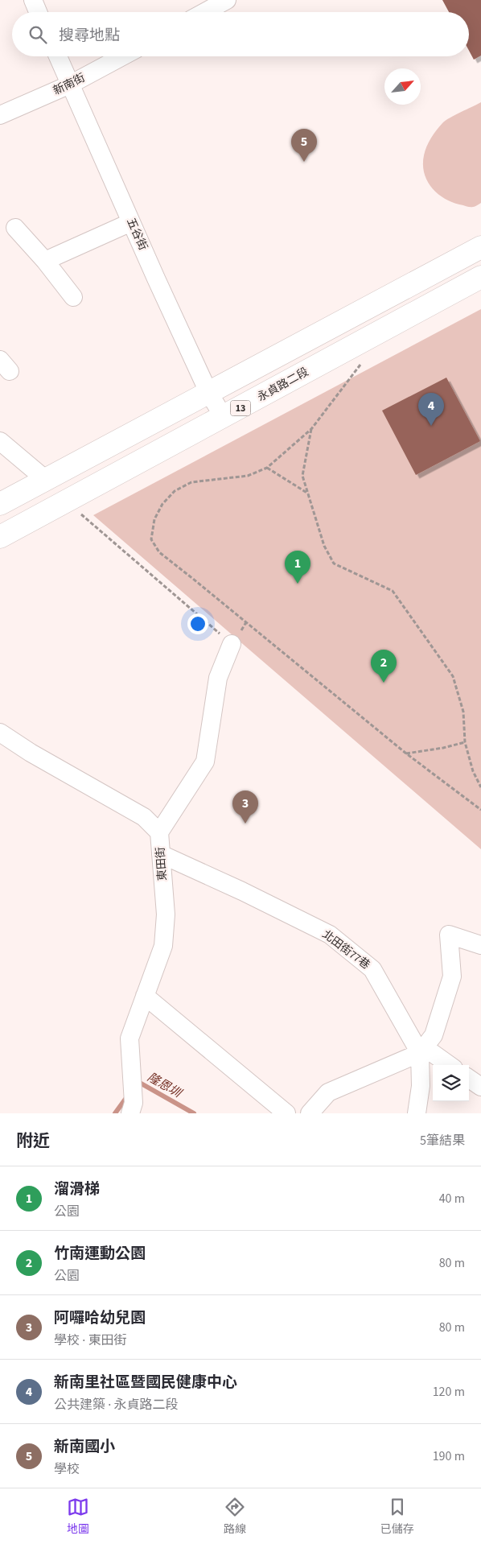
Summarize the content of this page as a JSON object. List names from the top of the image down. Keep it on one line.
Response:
{"streets":{"main road":["永貞路二段","13"],"street":["新南街","五谷街","東田街","北田街77巷"]},"crossings":[["新南街","五谷街"],["五谷街","永貞路二段"],["東田街","北田街77巷"]],"water":["隆恩圳"],"north":"top right","page":{"search":"搜尋地點","pins":["5","4","1","2","3"],"heading":["附近","5筆結果"],"list":[{"mark":"1","name":"溜滑梯","note":"公園","value":"40 m"},{"mark":"2","name":"竹南運動公園","note":"公園","value":"80 m"},{"mark":"3","name":"阿囉哈幼兒園","note":"學校 · 東田街","value":"80 m"},{"mark":"4","name":"新南里社區暨國民健康中心","note":"公共建築 · 永貞路二段","value":"120 m"},{"mark":"5","name":"新南國小","note":"學校","value":"190 m"}],"nav":["地圖","路線","已儲存"]}}
